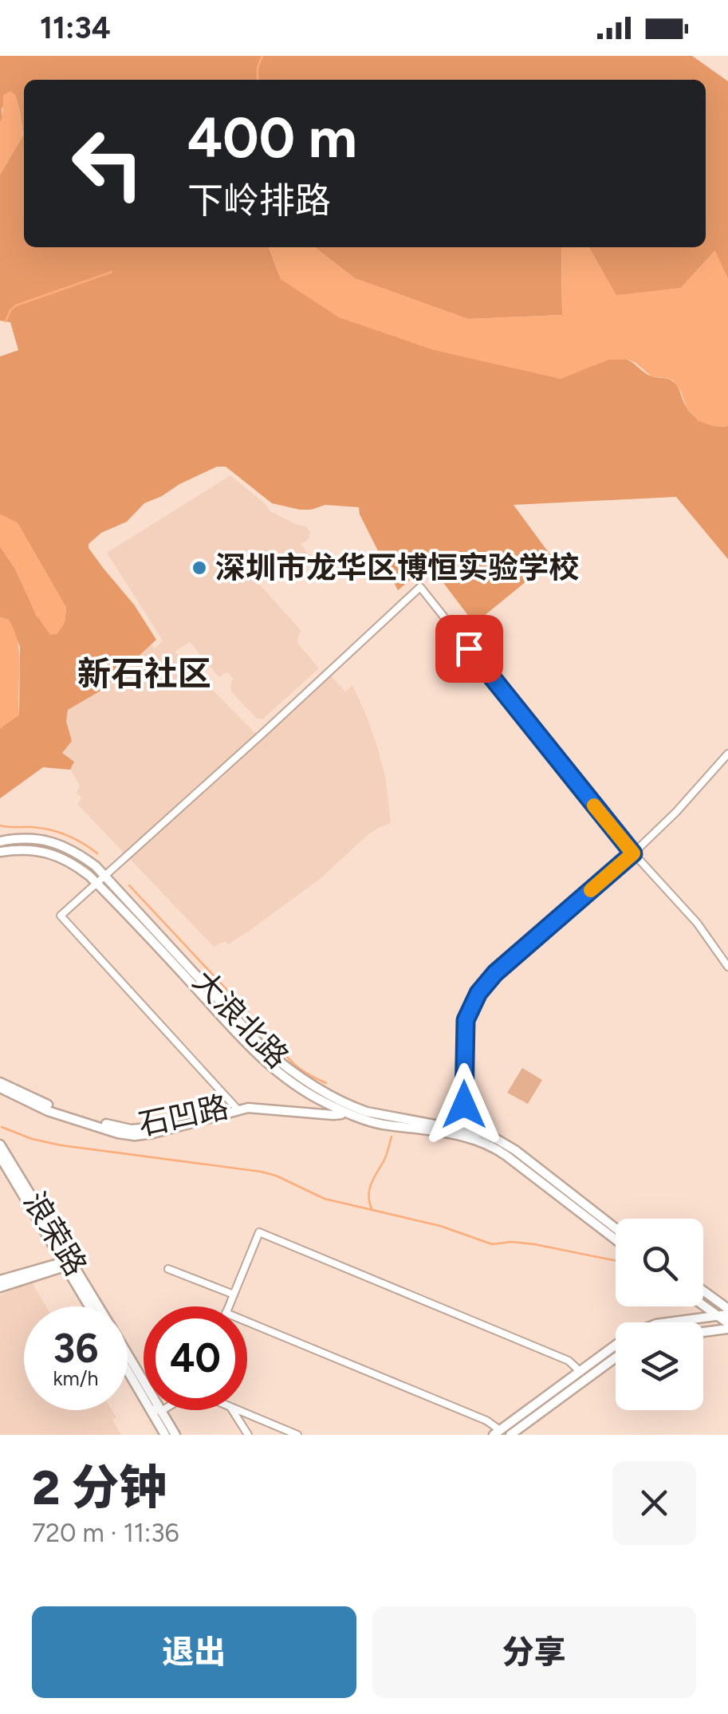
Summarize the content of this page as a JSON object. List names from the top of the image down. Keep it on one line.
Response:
{"streets":{"main road":["大浪北路","石凹路","浪荣路"]},"crossings":[["大浪北路","石凹路"]],"districts":["新石社区"],"places":["深圳市龙华区博恒实验学校"],"page":{"status":"11:34","turn":["400 m","下岭排路"],"speed":"36 km/h","limit":"40","heading":["2 分钟","720 m · 11:36"],"buttons":["退出","分享"]}}
